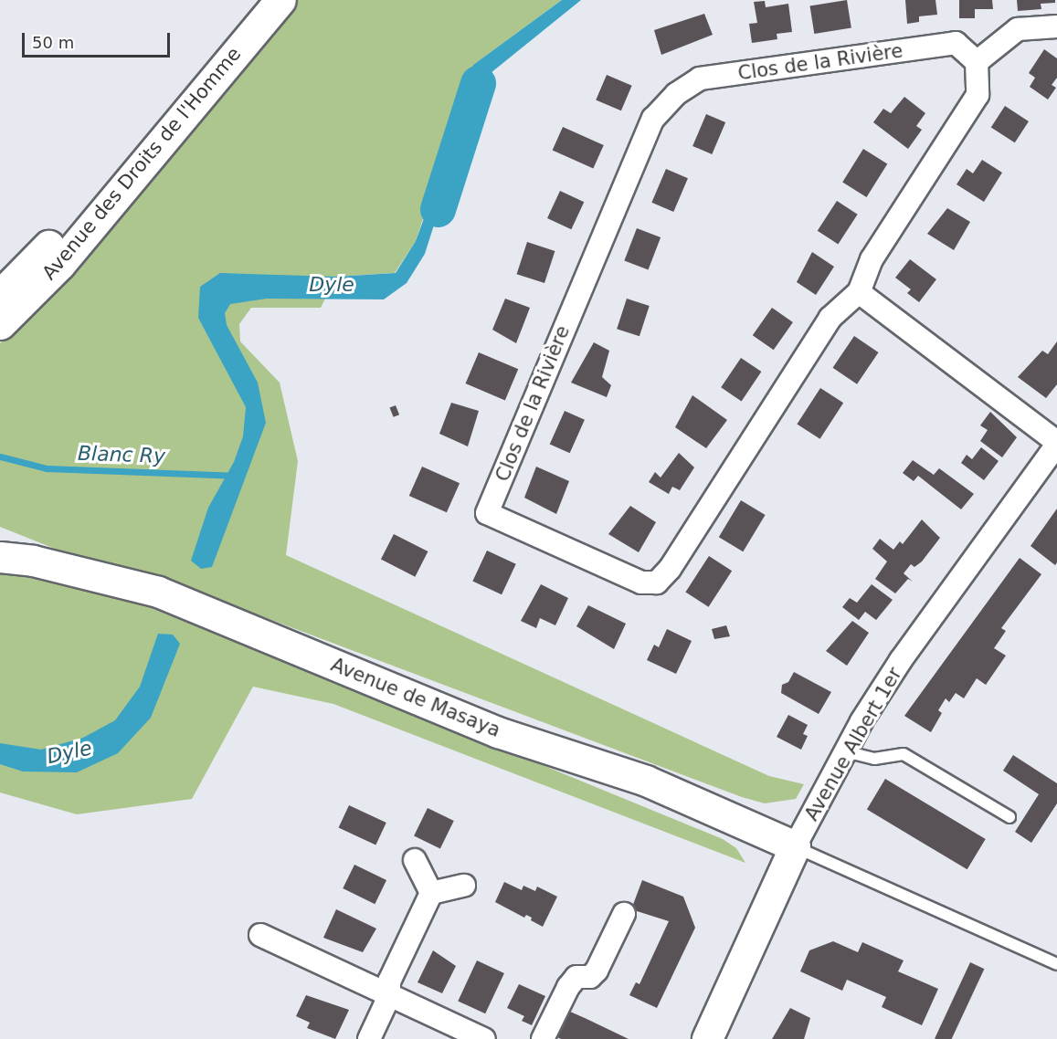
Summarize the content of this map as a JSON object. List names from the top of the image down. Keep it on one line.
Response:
{"streets":{"main road":["Avenue des Droits de l'Homme","Avenue de Masaya","Avenue Albert 1er"],"street":["Clos de la Rivière"]},"crossings":[["Avenue de Masaya","Avenue Albert 1er"]],"water":["Dyle","Blanc Ry"],"scale_bar":"50 m"}
